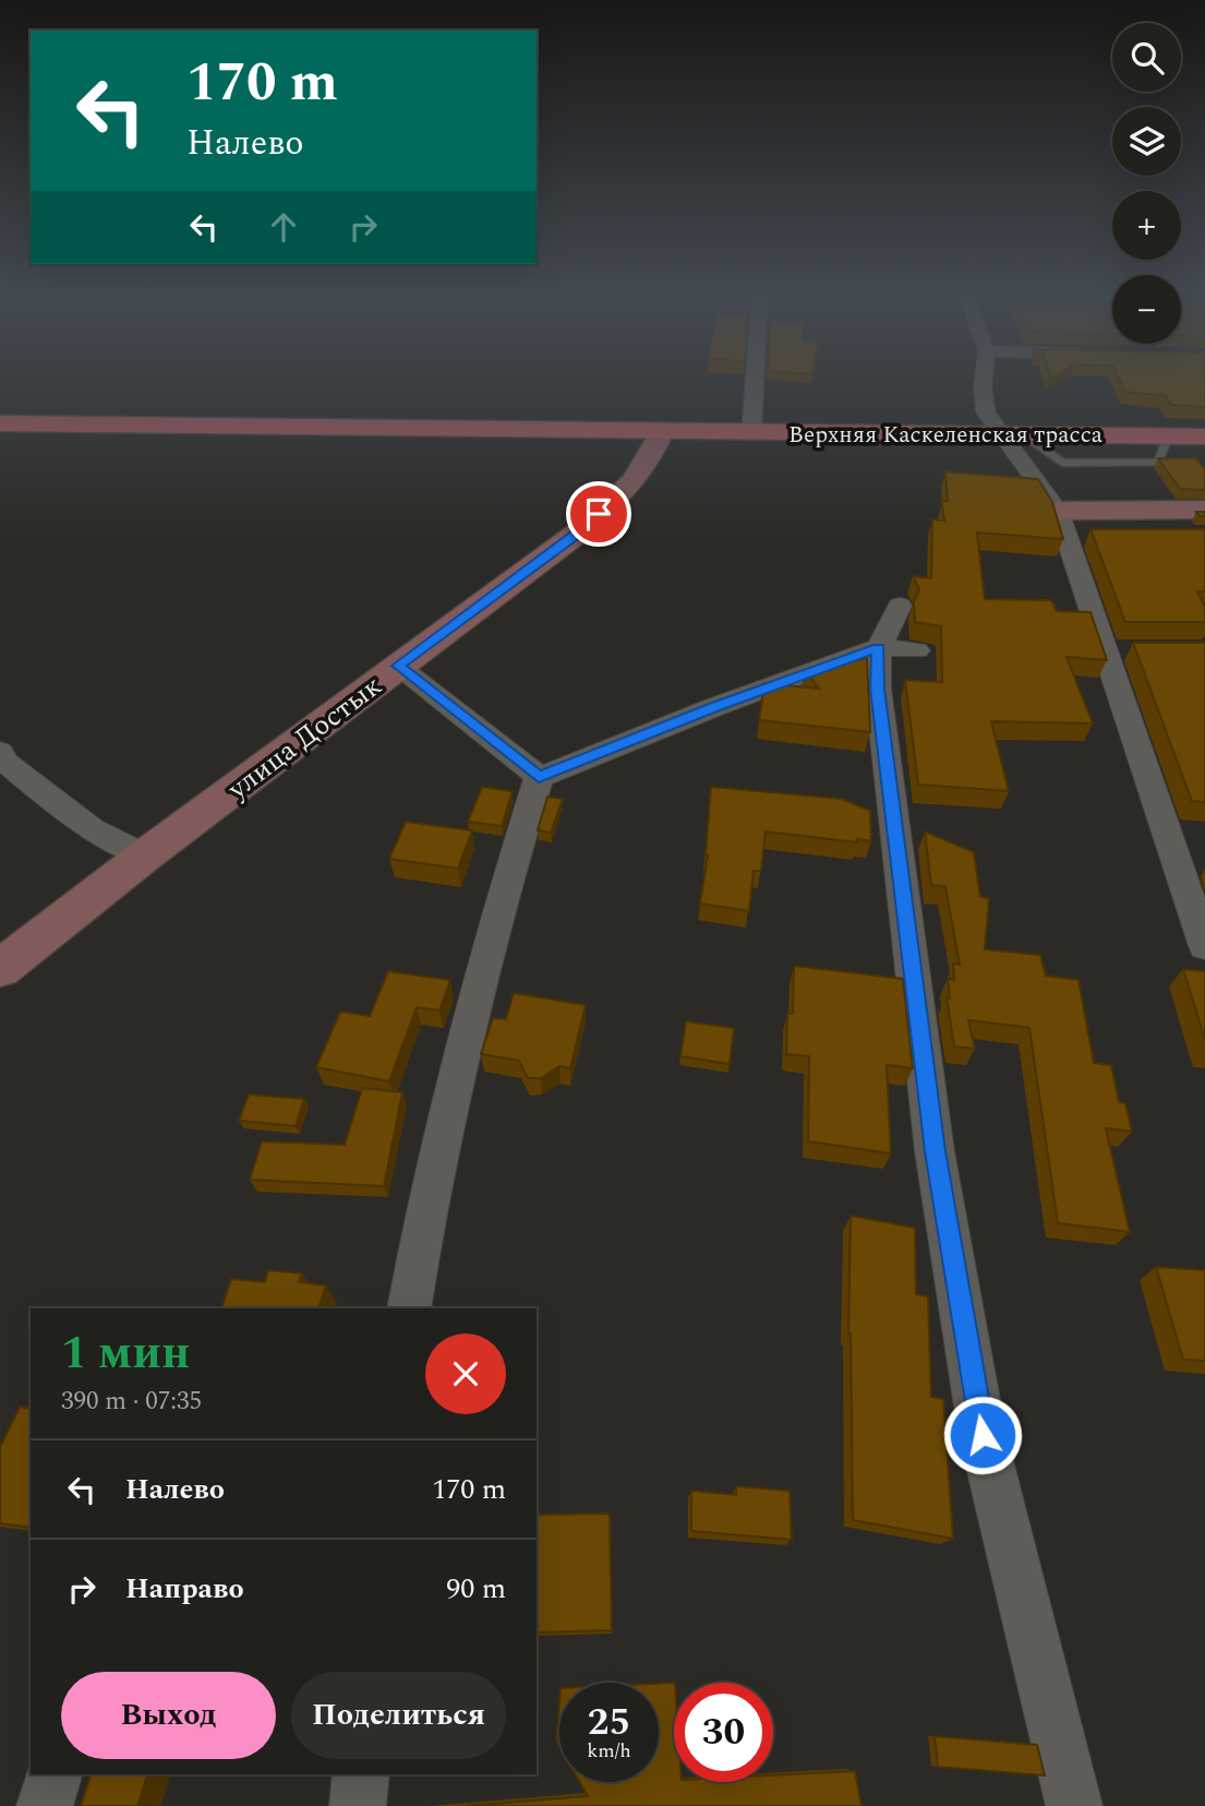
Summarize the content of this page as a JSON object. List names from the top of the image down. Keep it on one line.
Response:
{"streets":{"main road":["Верхняя Каскеленская трасса","улица Достык"]},"crossings":[["Верхняя Каскеленская трасса","улица Достык"]],"page":{"map_buttons":["+","−"],"turn":["170 m","Налево"],"heading":["1 мин","390 m · 07:35"],"list":[{"name":"Налево","value":"170 m"},{"name":"Направо","value":"90 m"}],"buttons":["Выход","Поделиться"],"speed":"25 km/h","limit":"30"}}
